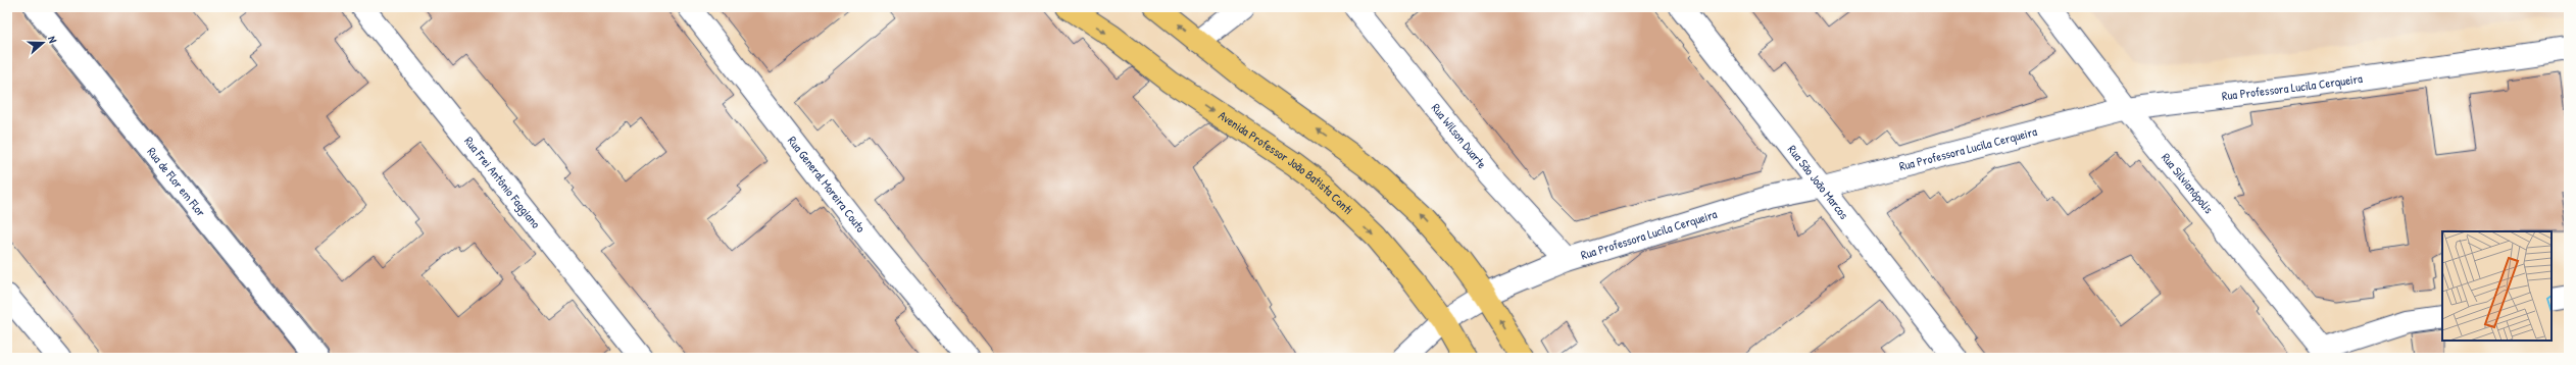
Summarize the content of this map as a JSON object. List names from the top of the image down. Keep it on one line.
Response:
{"streets":{"main road":["Avenida Professor João Batista Conti"],"street":["Rua Professora Lucila Cerqueira","Rua Wilson Duarte","Rua São João Marcos","Rua de Flor em Flor","Rua Frei Antônio Faggiano","Rua General Moreira Couto","Rua Silvianópolis"]},"crossings":[["Rua Professora Lucila Cerqueira","Rua Wilson Duarte"],["Rua Professora Lucila Cerqueira","Avenida Professor João Batista Conti"],["Rua Professora Lucila Cerqueira","Rua São João Marcos"],["Rua Professora Lucila Cerqueira","Rua Silvianópolis"]],"north":"right"}
